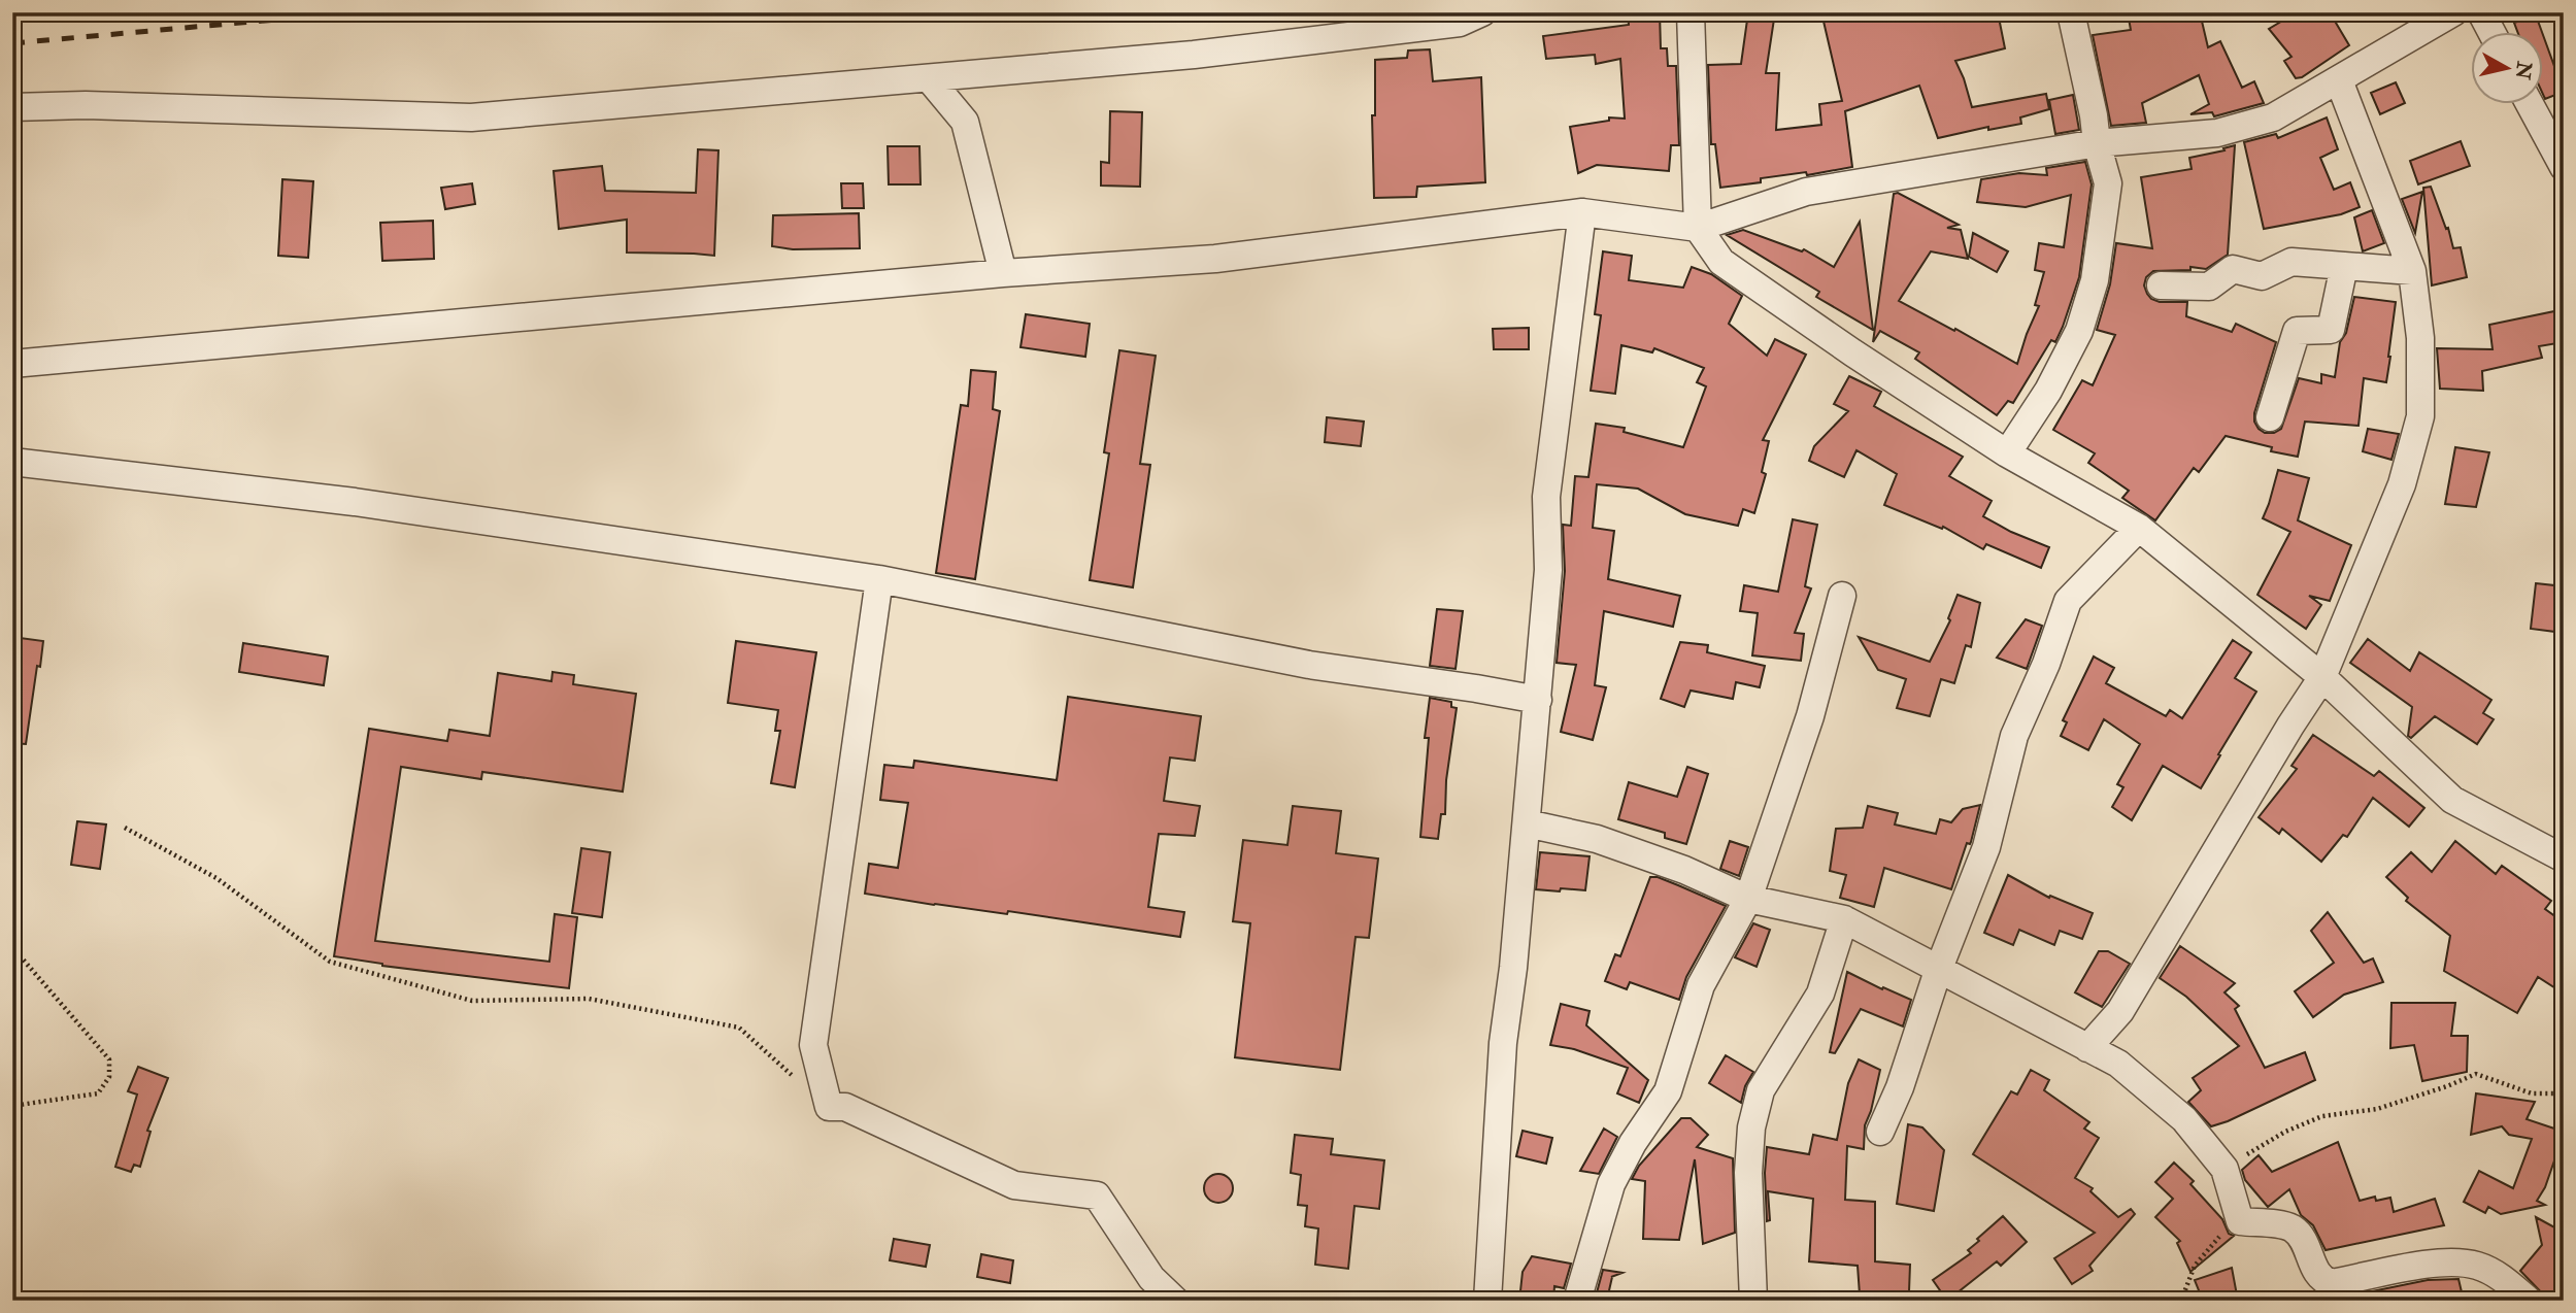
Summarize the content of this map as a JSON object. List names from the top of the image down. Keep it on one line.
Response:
{"north":"right"}
